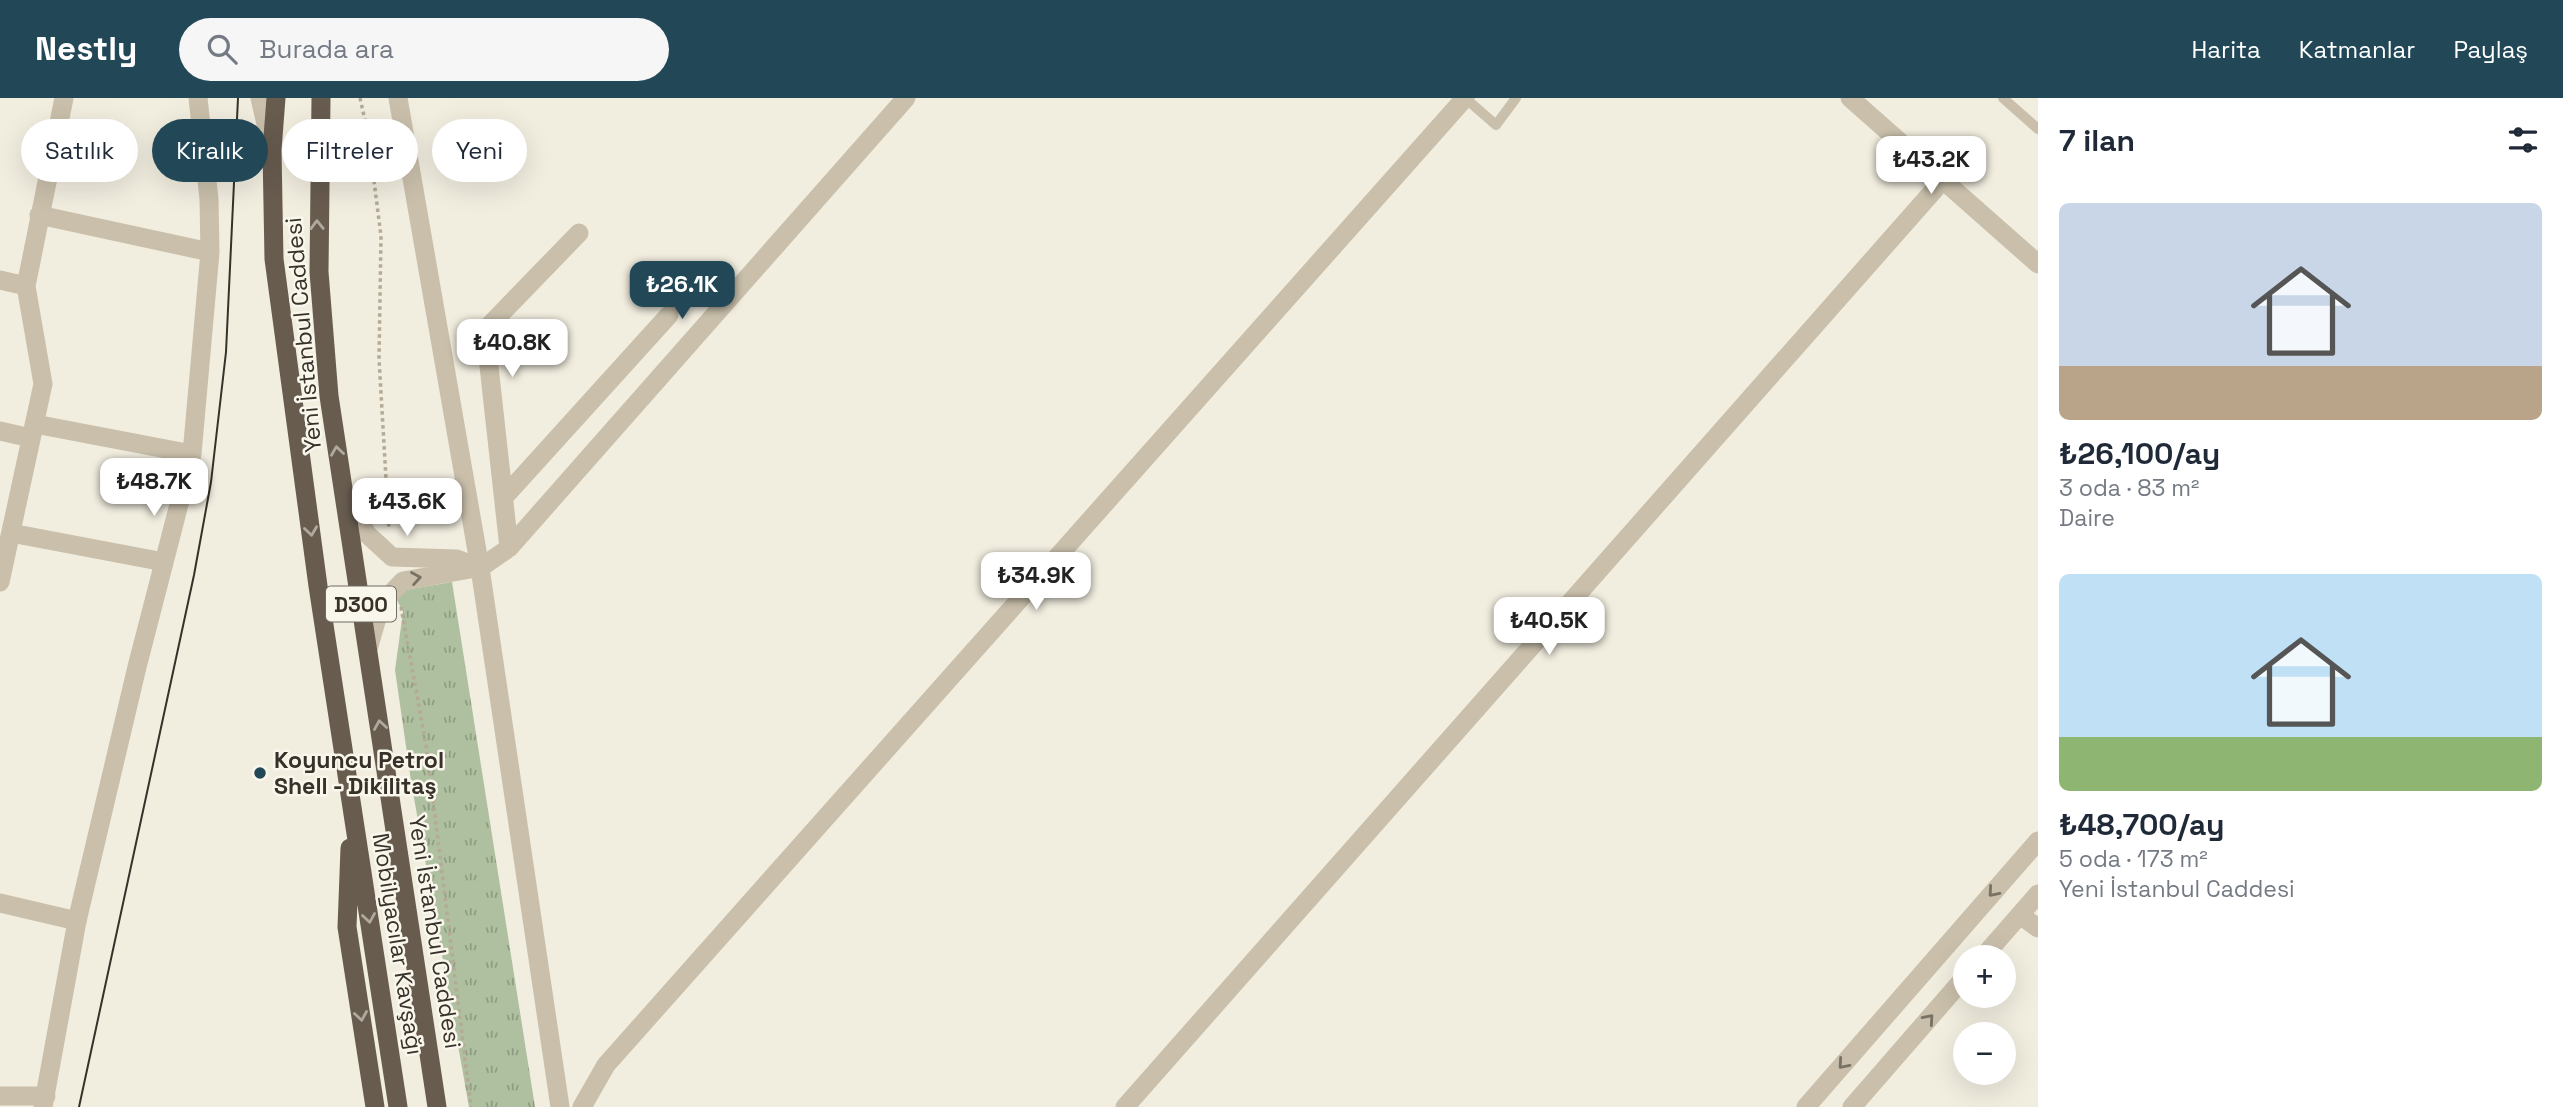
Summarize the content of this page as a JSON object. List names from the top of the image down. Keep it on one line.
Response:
{"streets":{"highway":["Yeni İstanbul Caddesi","D300","Mobilyacılar Kavşağı"]},"crossings":[["Yeni İstanbul Caddesi","Mobilyacılar Kavşağı"]],"one_way":["Mobilyacılar Kavşağı"],"places":["Koyuncu Petrol Shell - Dikilitaş"],"page":{"header":"Nestly","search":"Burada ara","nav":["Harita","Katmanlar","Paylaş"],"heading":"7 ilan","chip":["Satılık","Kiralık","Filtreler","Yeni"],"price":["₺43.2K","₺26.1K","₺40.8K","₺48.7K","₺43.6K","₺34.9K","₺40.5K"],"list":[{"name":"₺26,100/ay","note":"3 oda · 83 m² · Daire"},{"name":"₺48,700/ay","note":"5 oda · 173 m² · Yeni İstanbul Caddesi"}],"map_buttons":["+","−"]}}
